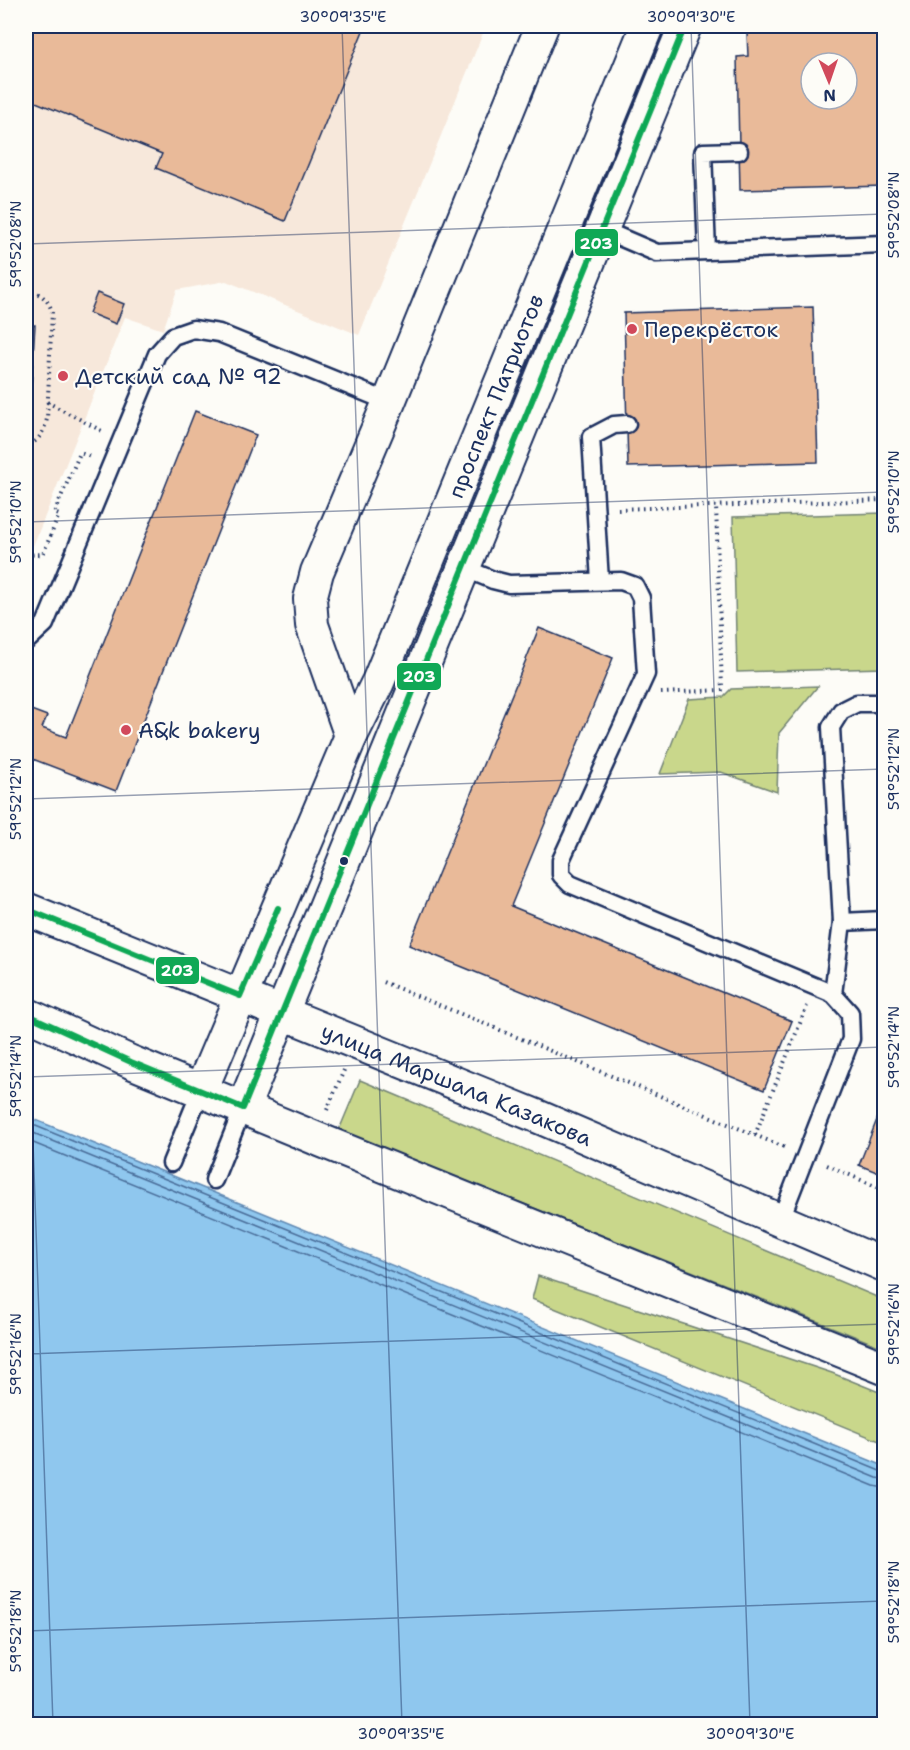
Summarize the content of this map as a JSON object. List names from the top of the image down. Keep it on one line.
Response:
{"streets":{"street":["проспект Патриотов","улица Маршала Казакова"]},"crossings":[["проспект Патриотов","улица Маршала Казакова"]],"places":["Перекрёсток","Детский сад № 92","A&k bakery"],"lines":["transit line 203"],"north":"bottom","coordinates":["30°09'35\"E","30°09'30\"E","59°52'08\"N","59°52'10\"N","59°52'12\"N","59°52'14\"N","59°52'16\"N","59°52'18\"N"]}
